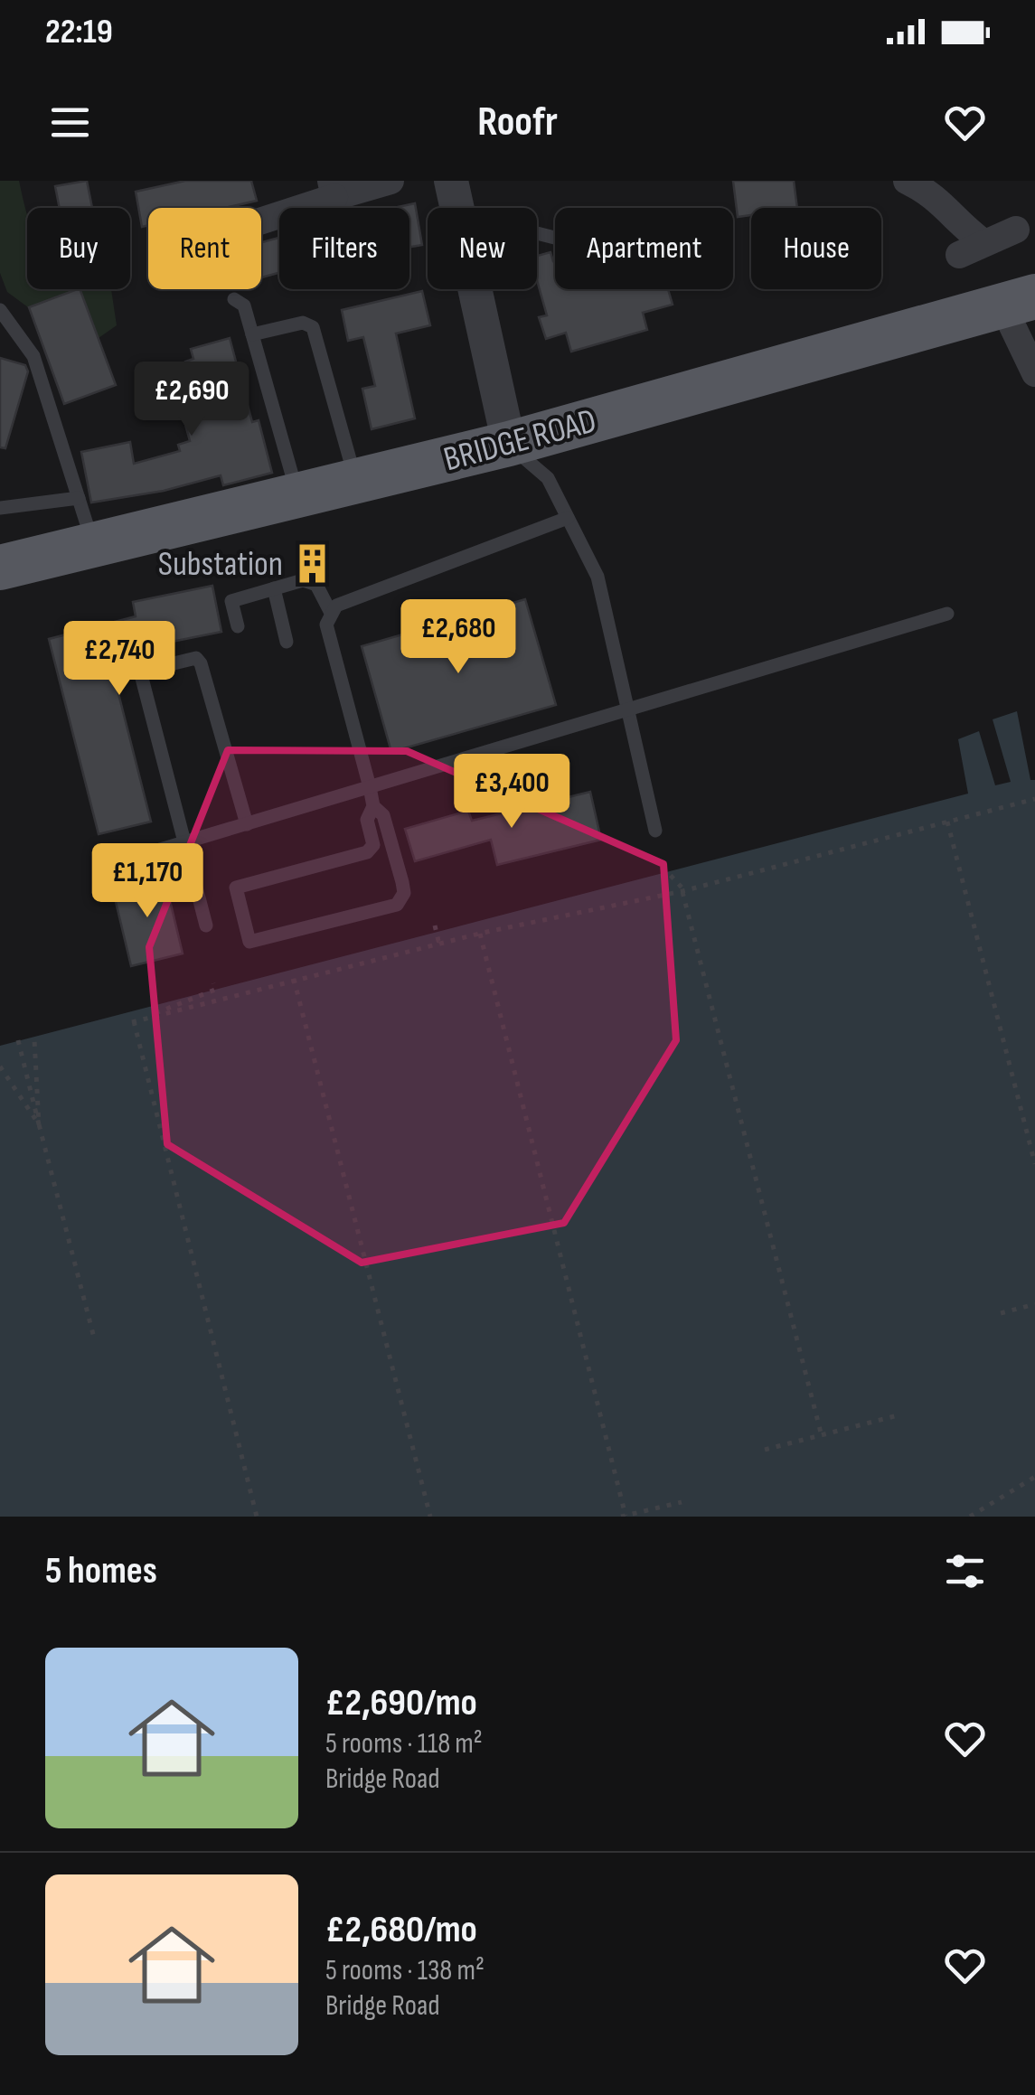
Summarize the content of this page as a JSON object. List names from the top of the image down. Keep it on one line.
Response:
{"streets":{"main road":["BRIDGE ROAD"]},"places":{"building":["Substation"]},"page":{"status":"22:19","header":"Roofr","chip":["Buy","Rent","Filters","New","Apartment","House"],"price":["£2,690","£2,680","£2,740","£3,400","£1,170"],"heading":"5 homes","list":[{"name":"£2,690/mo","note":"5 rooms · 118 m² · Bridge Road"},{"name":"£2,680/mo","note":"5 rooms · 138 m² · Bridge Road"}]}}
